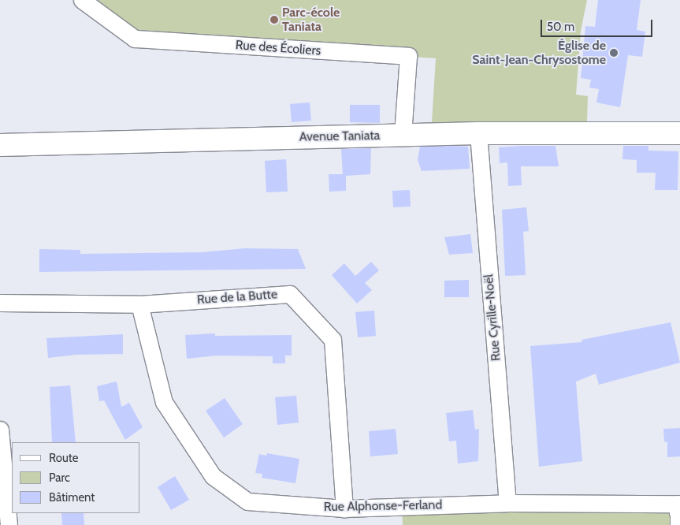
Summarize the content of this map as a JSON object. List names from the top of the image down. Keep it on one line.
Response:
{"streets":{"main road":["Avenue Taniata"],"street":["Rue des Écoliers","Rue de la Butte","Rue Cyrille-Noël","Rue Alphonse-Ferland"]},"crossings":[["Rue des Écoliers","Avenue Taniata"],["Avenue Taniata","Rue Cyrille-Noël"],["Rue de la Butte","Rue Alphonse-Ferland"],["Rue Cyrille-Noël","Rue Alphonse-Ferland"]],"places":["Parc-école Taniata","Église de Saint-Jean-Chrysostome"],"legend":["Route","Parc","Bâtiment"],"scale_bar":"50 m"}
